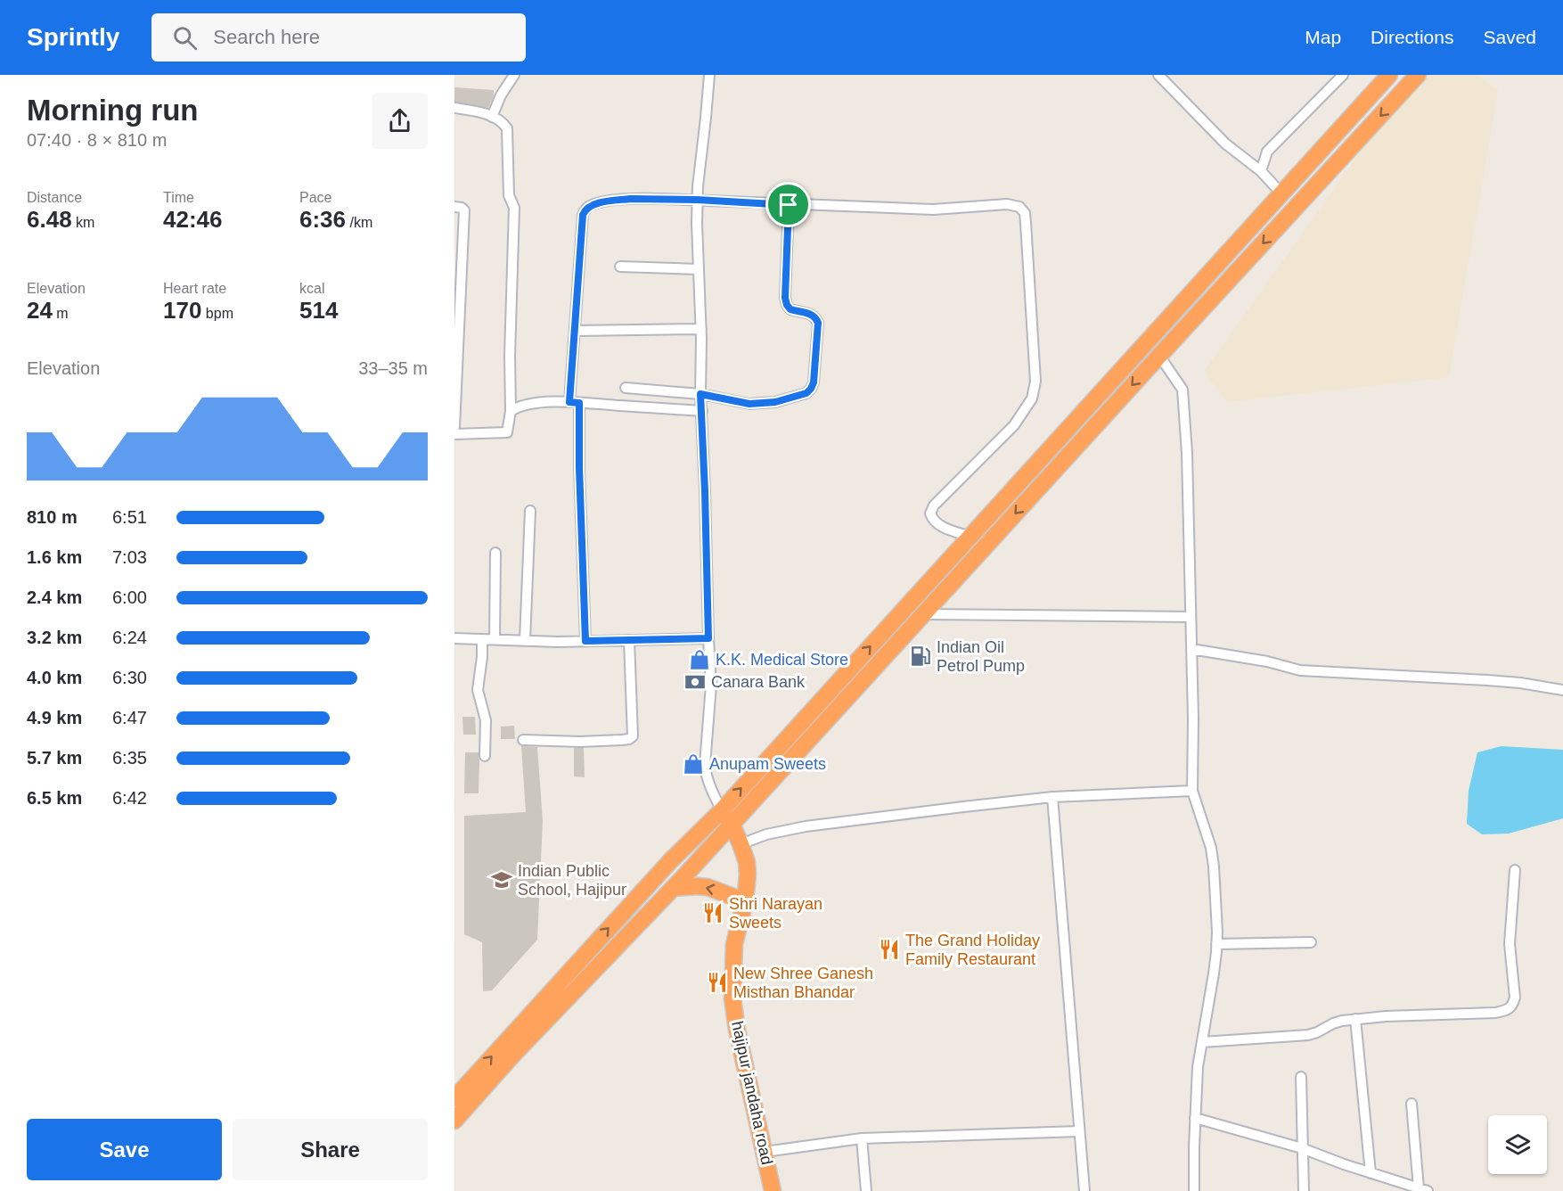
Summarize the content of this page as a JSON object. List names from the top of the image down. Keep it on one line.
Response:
{"streets":{"highway":["hajipur jandaha road"]},"places":{"fuel station":["Indian Oil Petrol Pump"],"shop":["K.K. Medical Store","Anupam Sweets"],"bank":["Canara Bank"],"school or university":["Indian Public School, Hajipur"],"restaurant":["Shri Narayan Sweets","The Grand Holiday Family Restaurant","New Shree Ganesh Misthan Bhandar"]},"page":{"header":"Sprintly","search":"Search here","nav":["Map","Directions","Saved"],"heading":["Morning run","07:40 · 8 × 810 m"],"stats":[["Distance","6.48 km"],["Time","42:46"],["Pace","6:36 /km"],["Elevation","24 m"],["Heart rate","170 bpm"],["kcal","514"]],"chart":["Elevation","33–35 m"],"list":[{"name":"810 m","note":"6:51"},{"name":"1.6 km","note":"7:03"},{"name":"2.4 km","note":"6:00"},{"name":"3.2 km","note":"6:24"},{"name":"4.0 km","note":"6:30"},{"name":"4.9 km","note":"6:47"},{"name":"5.7 km","note":"6:35"},{"name":"6.5 km","note":"6:42"}],"buttons":["Save","Share"]}}
